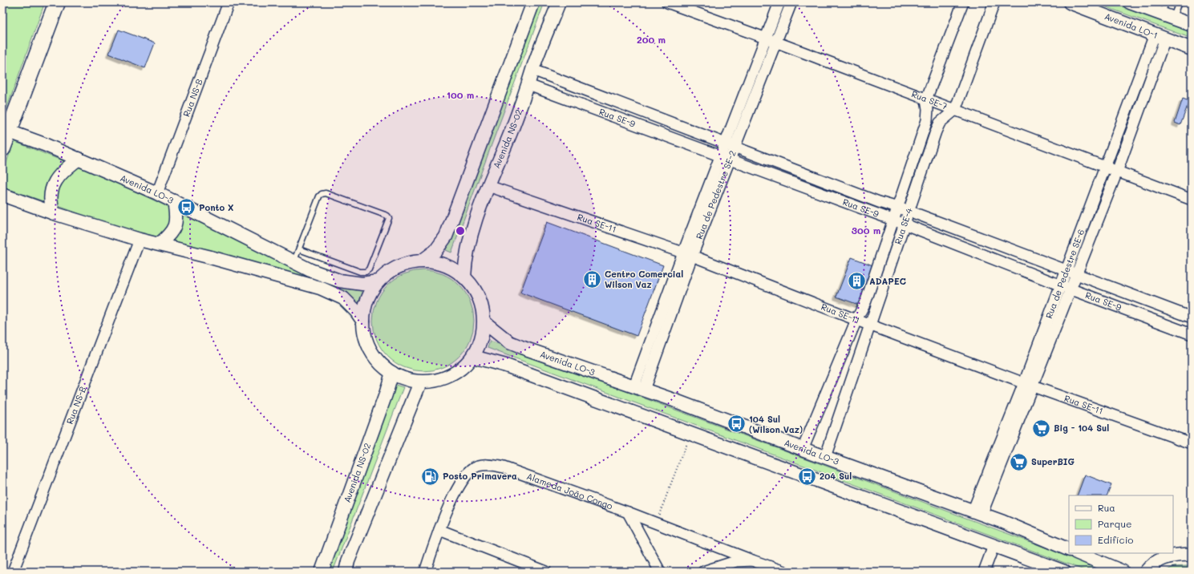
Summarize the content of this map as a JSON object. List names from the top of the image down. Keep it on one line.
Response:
{"streets":{"street":["Avenida LO-1","Rua NS-B","Rua SE-7","Rua SE-9","Avenida NS-02","Avenida LO-3","Rua de Pedestre SE-2","Rua SE-11","Rua SE-4","Rua de Pedestre SE-6","Alameda João Congo"]},"crossings":[["Avenida LO-1","Rua de Pedestre SE-6"],["Rua NS-B","Avenida LO-3"],["Rua SE-7","Rua de Pedestre SE-2"],["Rua SE-7","Rua SE-4"],["Rua SE-7","Rua de Pedestre SE-6"],["Rua SE-9","Avenida NS-02"],["Rua SE-9","Rua de Pedestre SE-2"],["Rua SE-9","Rua SE-4"],["Rua SE-9","Rua de Pedestre SE-6"],["Avenida NS-02","Rua SE-11"],["Avenida LO-3","Rua de Pedestre SE-2"],["Avenida LO-3","Rua SE-4"],["Avenida LO-3","Rua de Pedestre SE-6"],["Rua de Pedestre SE-2","Rua SE-11"],["Rua SE-11","Rua SE-4"],["Rua SE-11","Rua de Pedestre SE-6"]],"places":{"bus stop":["Ponto X","104 Sul (Wilson Vaz)","204 Sul"],"building":["Centro Comercial Wilson Vaz","ADAPEC"],"supermarket":["Big - 104 Sul","SuperBIG"],"fuel station":["Posto Primavera"]},"legend":["Rua","Parque","Edifício"],"rings":["200 m","100 m","300 m"]}
